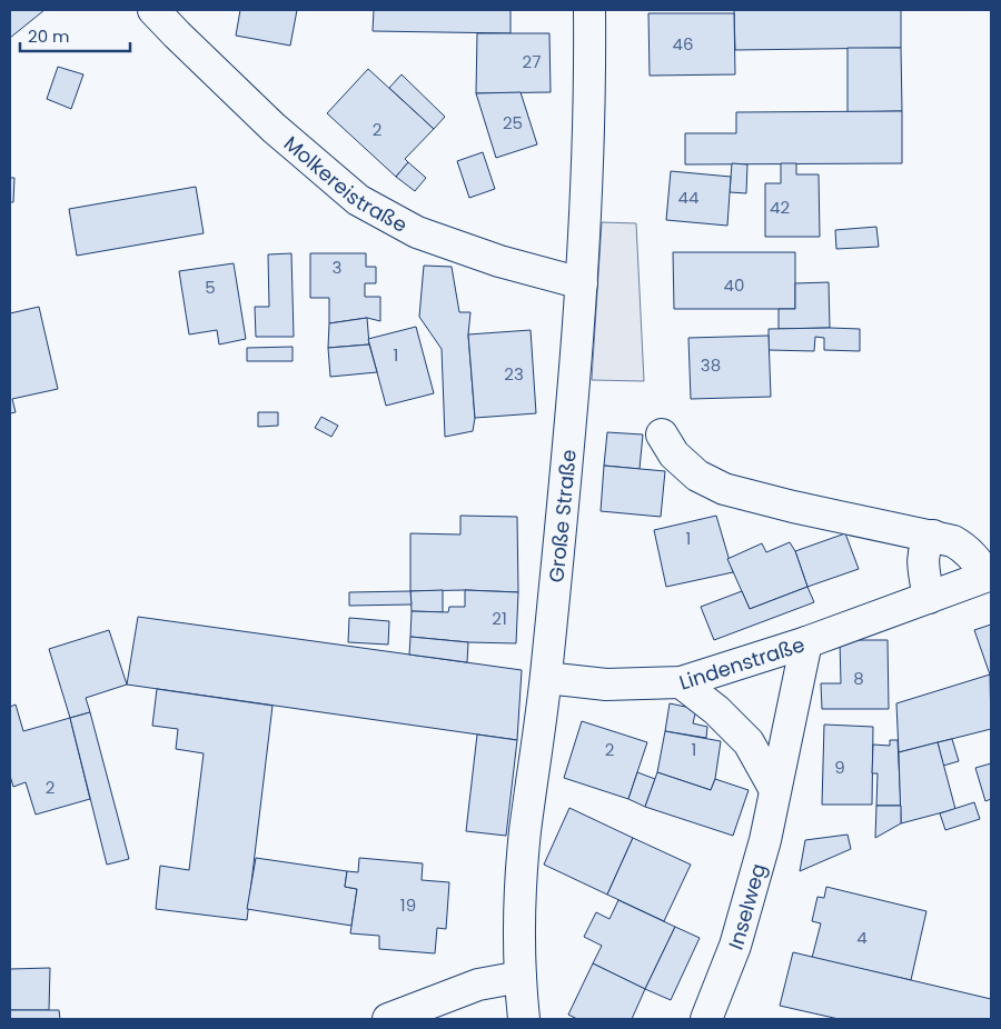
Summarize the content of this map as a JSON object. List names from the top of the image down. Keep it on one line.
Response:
{"streets":{"street":["Molkereistraße","Große Straße","Lindenstraße","Inselweg"]},"crossings":[["Molkereistraße","Große Straße"],["Große Straße","Lindenstraße"],["Lindenstraße","Inselweg"]],"house_numbers":["46","27","25","2","44","42","3","40","5","1","38","23","1","21","8","2","1","9","2","19","4"],"scale_bar":"20 m"}
